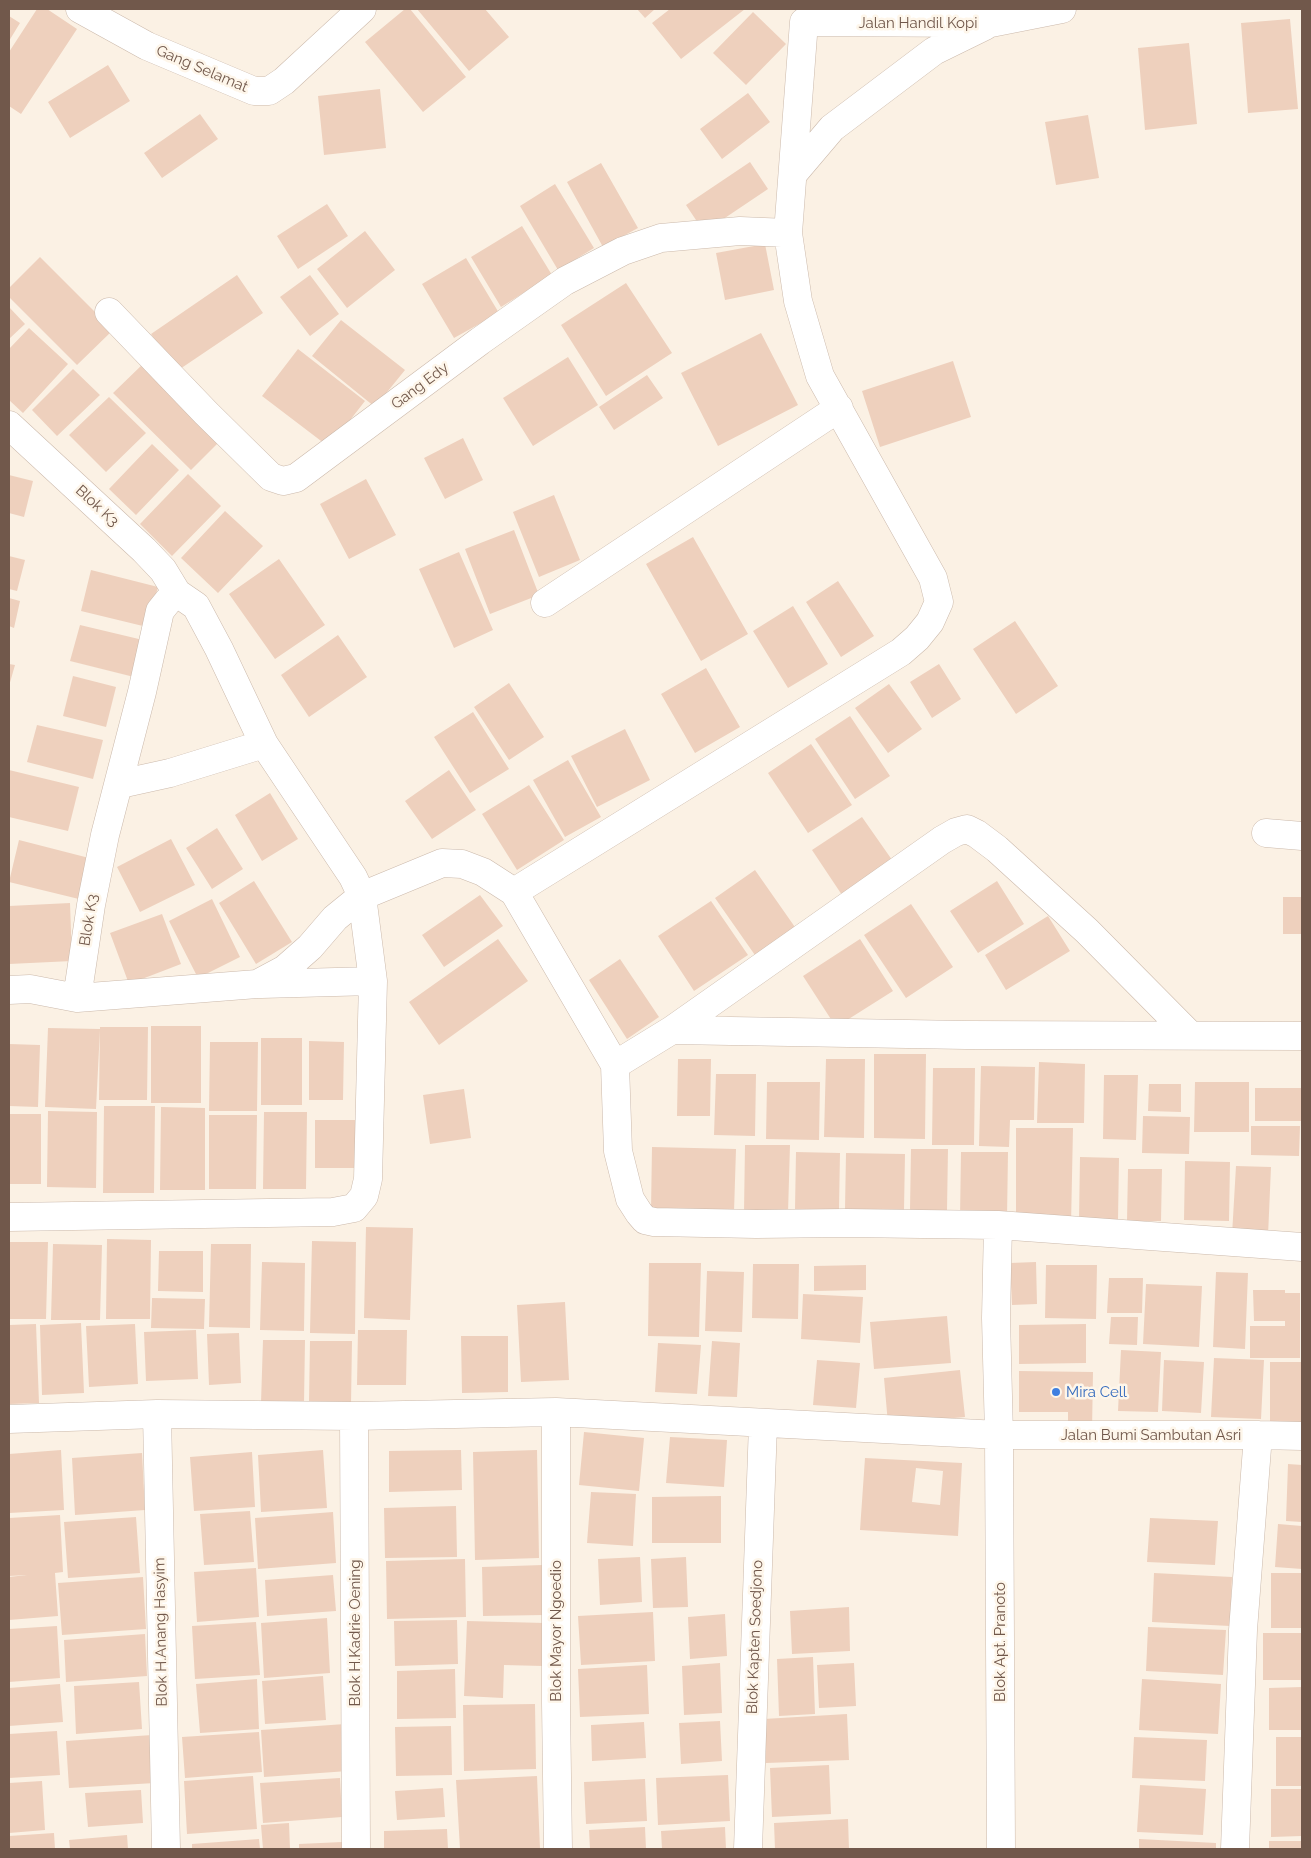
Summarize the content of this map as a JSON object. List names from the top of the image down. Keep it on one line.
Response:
{"streets":{"street":["Jalan Handil Kopi","Gang Selamat","Gang Edy","Blok K3","Jalan Bumi Sambutan Asri","Blok Mayor Ngoedio","Blok H.Anang Hasyim","Blok H.Kadrie Oening","Blok Kapten Soedjono","Blok Apt. Pranoto"]},"crossings":[["Jalan Bumi Sambutan Asri","Blok Mayor Ngoedio"],["Jalan Bumi Sambutan Asri","Blok H.Anang Hasyim"],["Jalan Bumi Sambutan Asri","Blok H.Kadrie Oening"],["Jalan Bumi Sambutan Asri","Blok Kapten Soedjono"],["Jalan Bumi Sambutan Asri","Blok Apt. Pranoto"]],"places":["Mira Cell"]}
